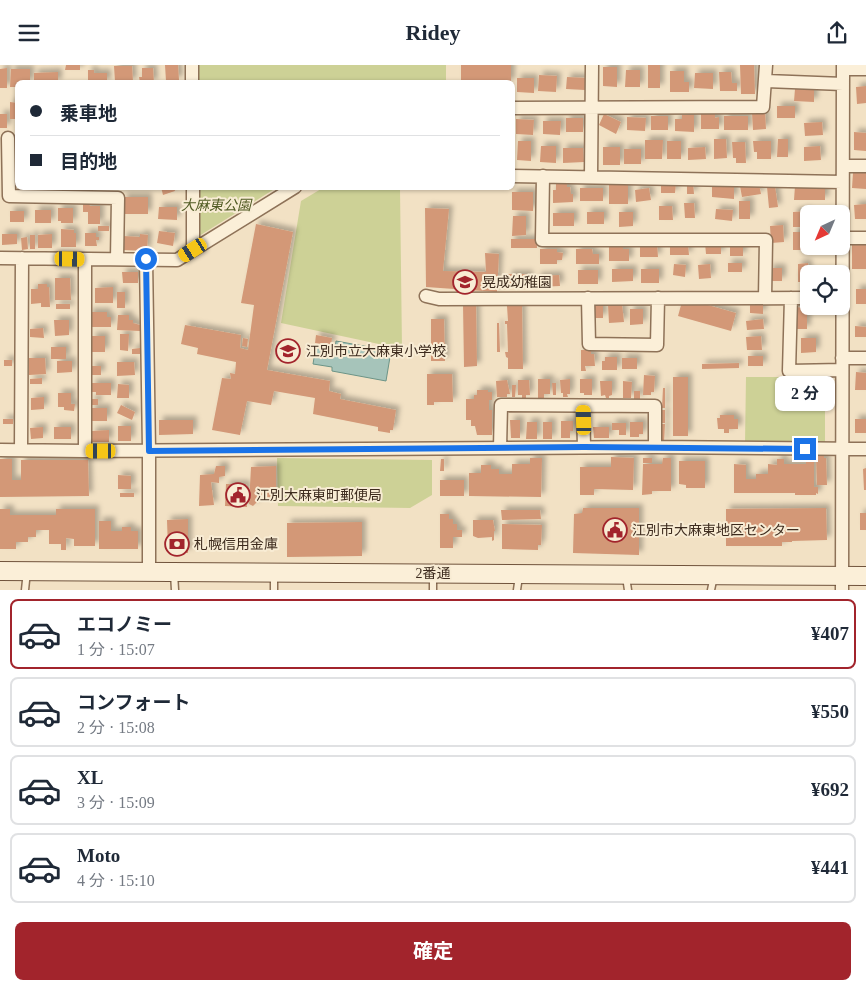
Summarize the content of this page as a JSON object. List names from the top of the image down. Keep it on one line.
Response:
{"streets":{"main road":["2番通"]},"parks":["大麻東公園"],"places":{"school or university":["晃成幼稚園","江別市立大麻東小学校"],"public building":["江別大麻東町郵便局","江別市大麻東地区センター"],"bank":["札幌信用金庫"]},"north":"bottom left","page":{"header":"Ridey","banner":["乗車地","目的地"],"bubble":"2 分","list":[{"name":"エコノミー","note":"1 分 · 15:07","value":"¥407"},{"name":"コンフォート","note":"2 分 · 15:08","value":"¥550"},{"name":"XL","note":"3 分 · 15:09","value":"¥692"},{"name":"Moto","note":"4 分 · 15:10","value":"¥441"}],"buttons":"確定"}}
